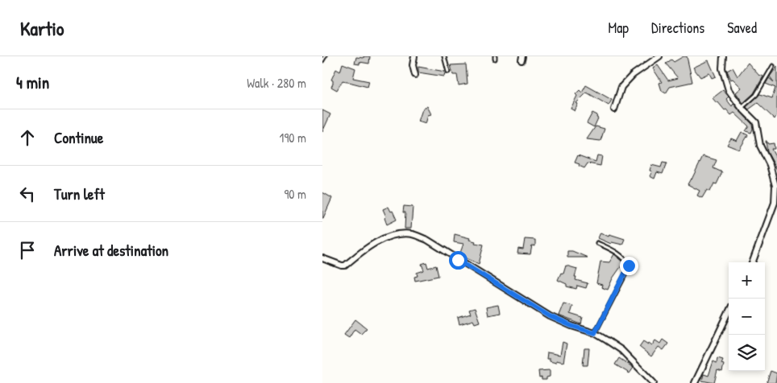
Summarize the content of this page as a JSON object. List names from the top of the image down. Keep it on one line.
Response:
{"page":{"header":"Kartio","nav":["Map","Directions","Saved"],"heading":["4 min","Walk · 280 m"],"list":[["Continue","190 m"],["Turn left","90 m"],"Arrive at destination"],"map_buttons":["+","−"]}}
